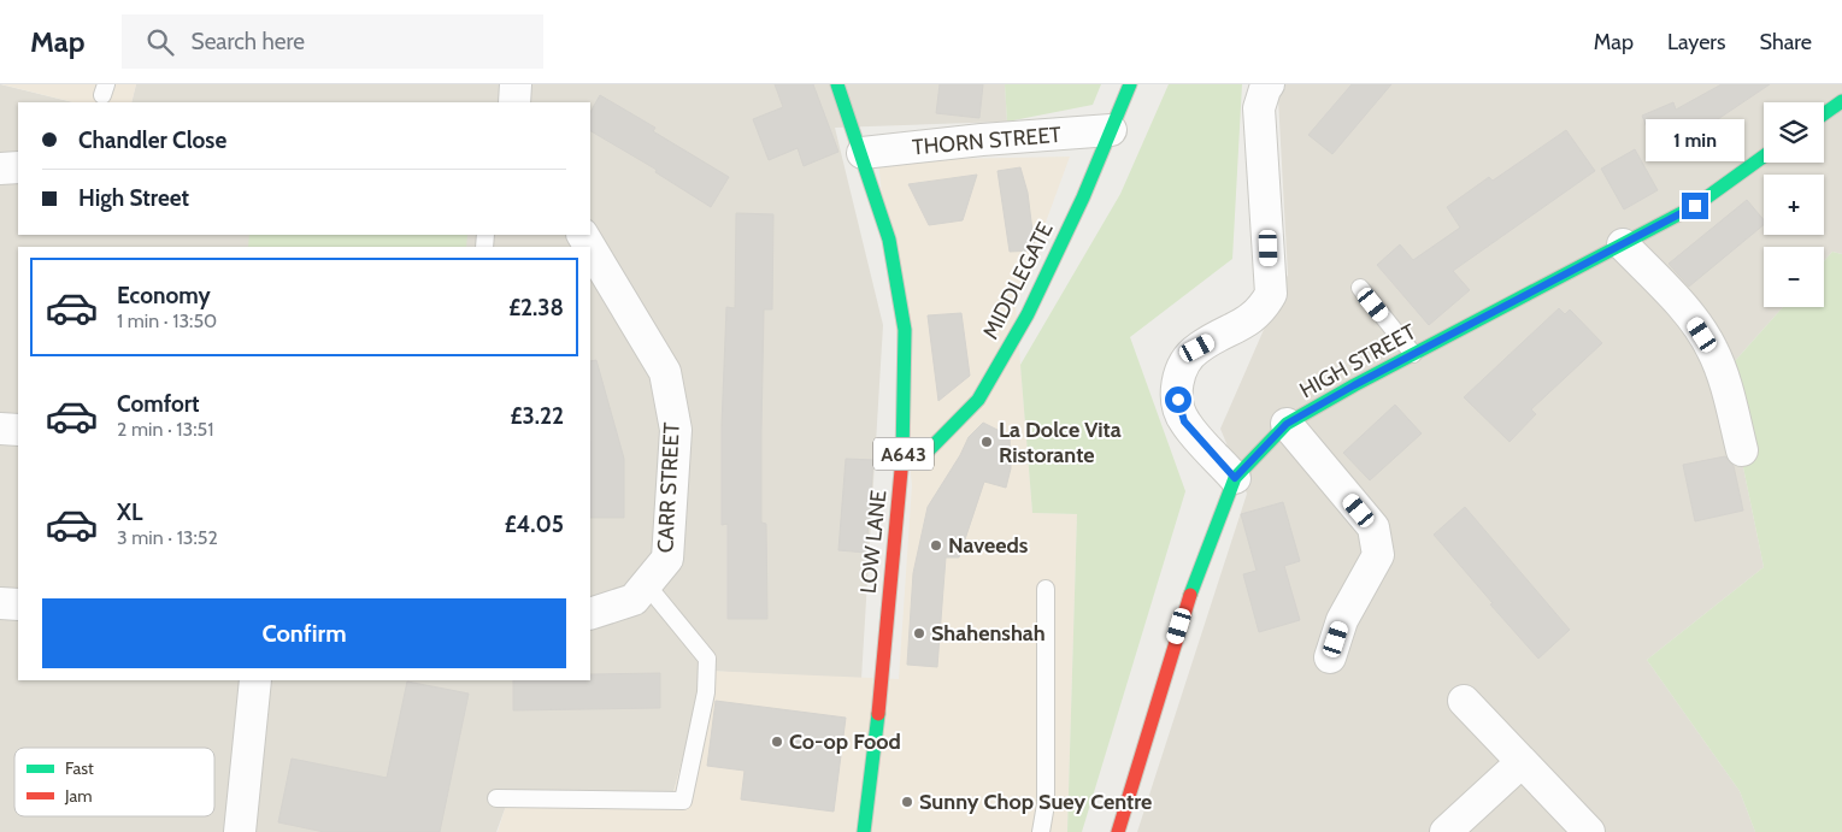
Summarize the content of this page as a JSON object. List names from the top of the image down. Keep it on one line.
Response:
{"streets":{"main road":["MIDDLEGATE","HIGH STREET","A643","LOW LANE"],"street":["THORN STREET","CARR STREET"]},"crossings":[["THORN STREET","MIDDLEGATE"],["THORN STREET","LOW LANE"],["MIDDLEGATE","LOW LANE"]],"places":["La Dolce Vita Ristorante","Naveeds","Shahenshah","Co-op Food","Sunny Chop Suey Centre"],"legend":["Fast","Jam"],"page":{"header":"Map","search":"Search here","nav":["Map","Layers","Share"],"map_buttons":["+","−"],"banner":["Chandler Close","High Street"],"bubble":"1 min","list":[{"name":"Economy","note":"1 min · 13:50","value":"£2.38"},{"name":"Comfort","note":"2 min · 13:51","value":"£3.22"},{"name":"XL","note":"3 min · 13:52","value":"£4.05"}],"buttons":"Confirm"}}
